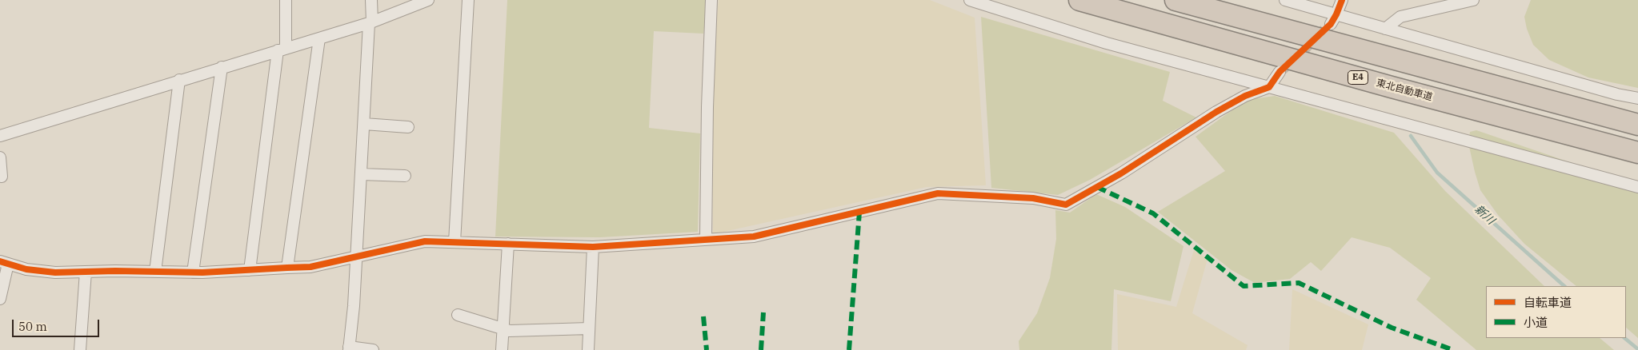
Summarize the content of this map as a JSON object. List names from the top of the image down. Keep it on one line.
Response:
{"streets":{"highway":["E4","東北自動車道"]},"water":["新川"],"legend":["自転車道","小道"],"scale_bar":"50 m"}
